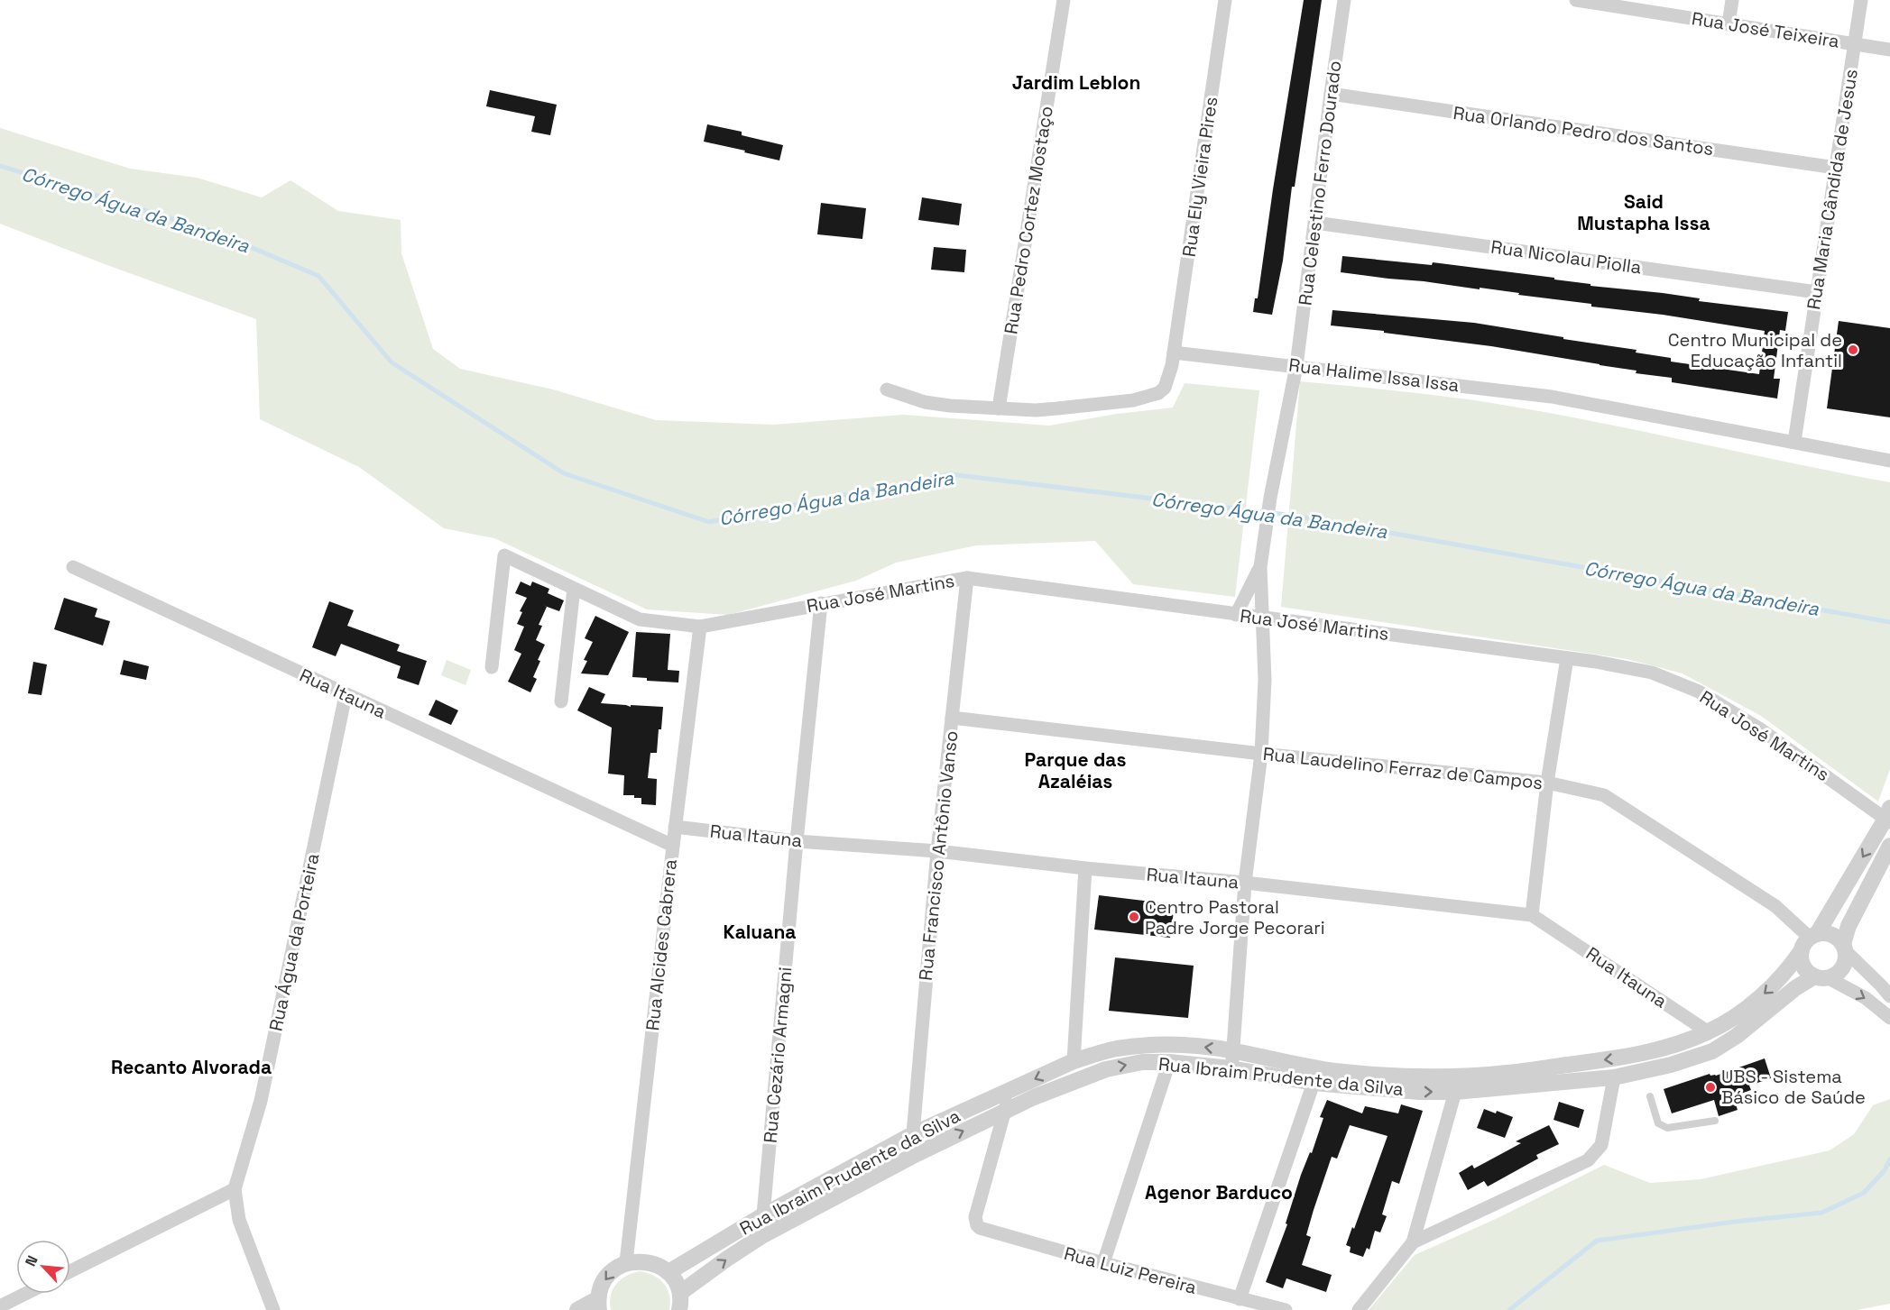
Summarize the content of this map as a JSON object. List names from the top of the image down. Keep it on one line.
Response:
{"streets":{"street":["Rua José Teixeira","Rua Orlando Pedro dos Santos","Rua Ely Vieira Pires","Rua Celestino Ferro Dourado","Rua Maria Cândida de Jesus","Rua Pedro Cortez Mostaço","Rua Nicolau Piolla","Rua Halime Issa Issa","Rua José Martins","Rua Itauna","Rua Laudelino Ferraz de Campos","Rua Francisco Antônio Vanso","Rua Água da Porteira","Rua Alcides Cabrera","Rua Cezário Armagni","Rua Ibraim Prudente da Silva","Rua Luiz Pereira"]},"crossings":[["Rua José Teixeira","Rua Maria Cândida de Jesus"],["Rua Orlando Pedro dos Santos","Rua Celestino Ferro Dourado"],["Rua Orlando Pedro dos Santos","Rua Maria Cândida de Jesus"],["Rua Ely Vieira Pires","Rua Halime Issa Issa"],["Rua Celestino Ferro Dourado","Rua Nicolau Piolla"],["Rua Celestino Ferro Dourado","Rua Halime Issa Issa"],["Rua Maria Cândida de Jesus","Rua Nicolau Piolla"],["Rua Maria Cândida de Jesus","Rua Halime Issa Issa"],["Rua José Martins","Rua Francisco Antônio Vanso"],["Rua José Martins","Rua Alcides Cabrera"],["Rua José Martins","Rua Cezário Armagni"],["Rua José Martins","Rua Ibraim Prudente da Silva"],["Rua Itauna","Rua Francisco Antônio Vanso"],["Rua Itauna","Rua Água da Porteira"],["Rua Itauna","Rua Alcides Cabrera"],["Rua Itauna","Rua Cezário Armagni"],["Rua Itauna","Rua Ibraim Prudente da Silva"],["Rua Laudelino Ferraz de Campos","Rua Francisco Antônio Vanso"],["Rua Laudelino Ferraz de Campos","Rua Ibraim Prudente da Silva"],["Rua Francisco Antônio Vanso","Rua Ibraim Prudente da Silva"],["Rua Cezário Armagni","Rua Ibraim Prudente da Silva"],["Rua Ibraim Prudente da Silva","Rua Luiz Pereira"]],"districts":["Jardim Leblon","Said Mustapha Issa","Parque das Azaléias","Kaluana","Recanto Alvorada","Agenor Barduco"],"water":["Córrego Água da Bandeira"],"places":["Centro Municipal de Educação Infantil","Centro Pastoral Padre Jorge Pecorari","UBS - Sistema Básico de Saúde"],"north":"top left"}
